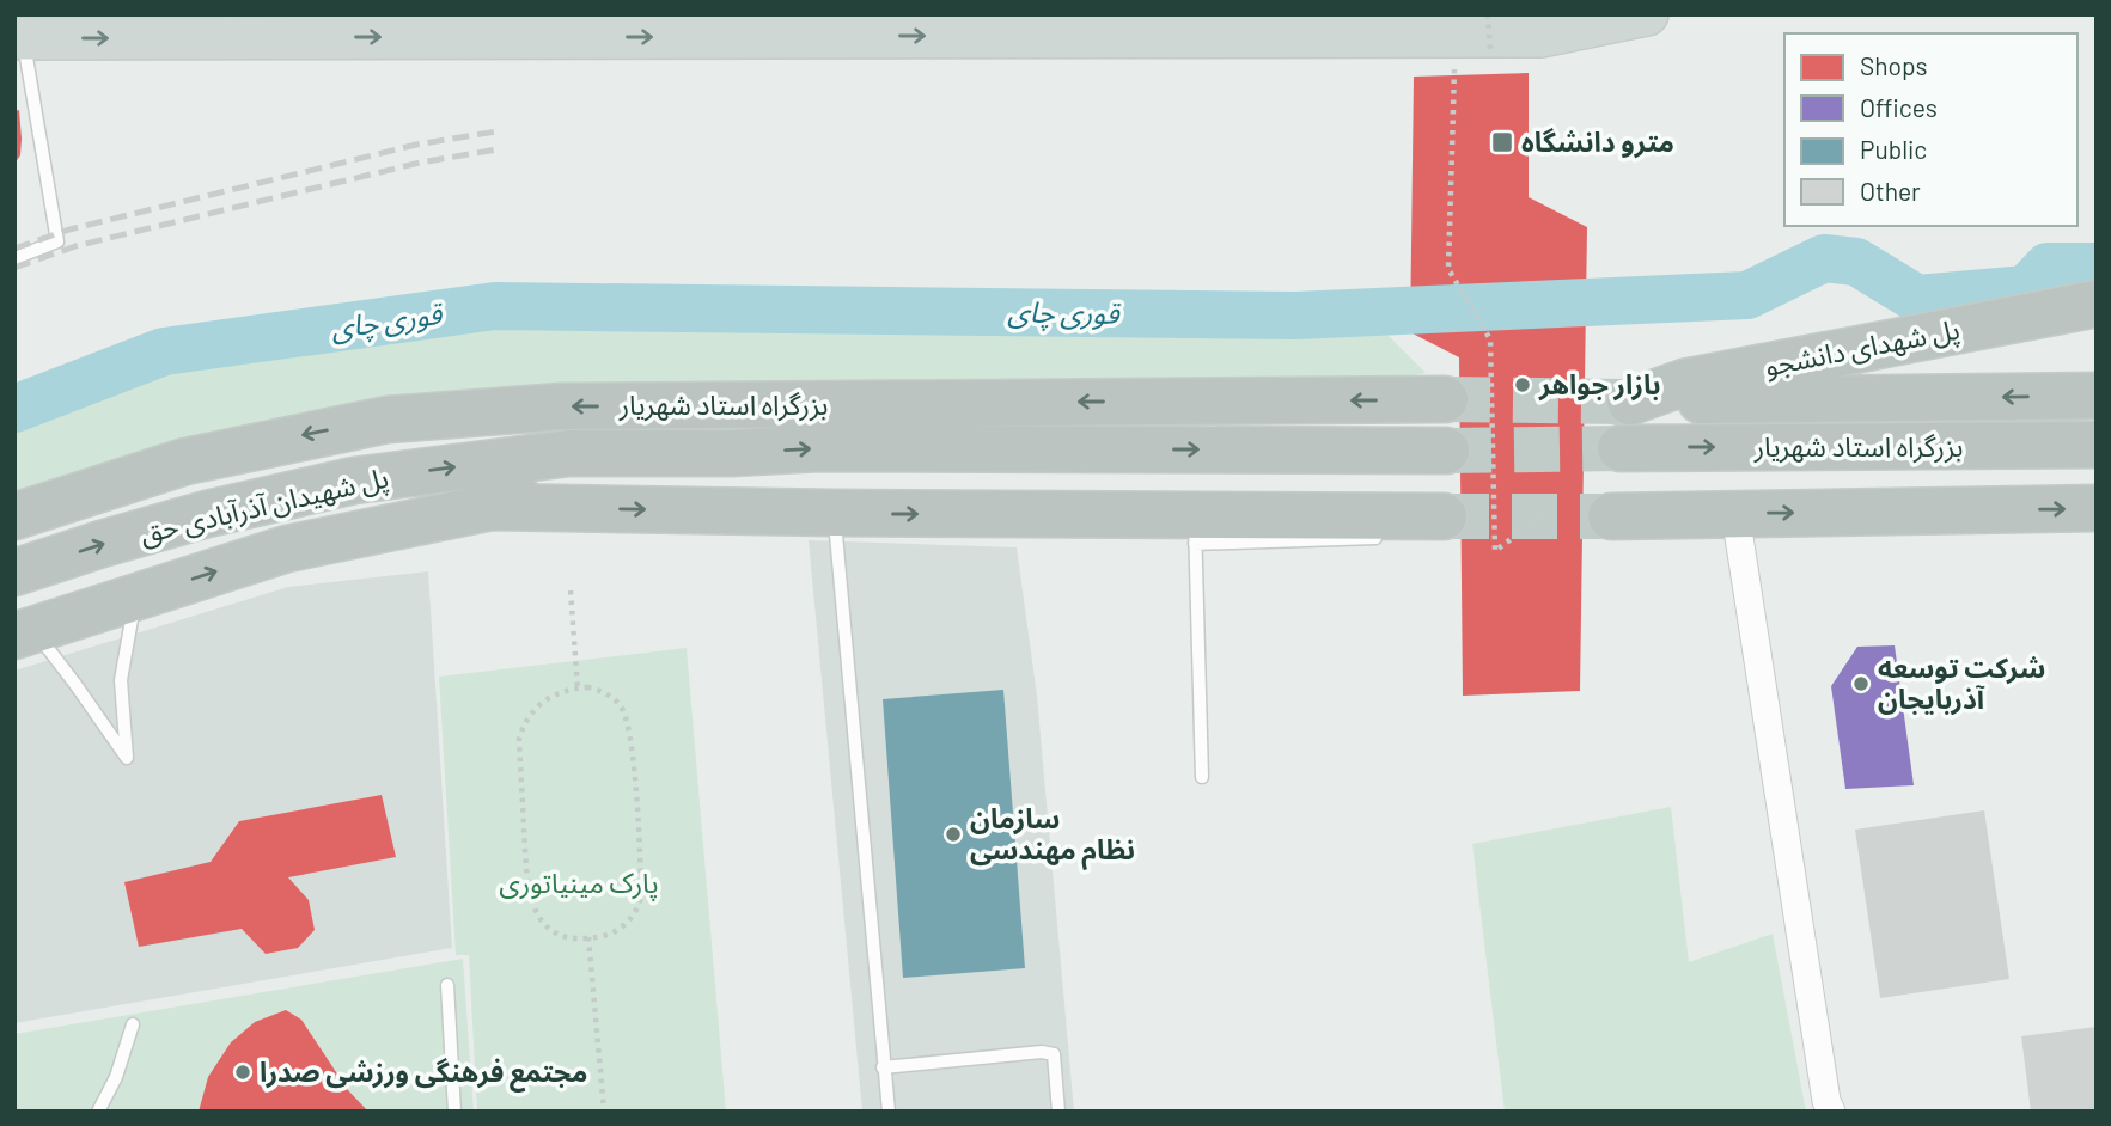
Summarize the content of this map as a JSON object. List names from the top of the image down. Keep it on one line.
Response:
{"streets":{"highway":["پل شهدای دانشجو","بزرگراه استاد شهریار","پل شهیدان آذرآبادی حق"]},"crossings":[["بزرگراه استاد شهریار","پل شهیدان آذرآبادی حق"]],"water":["قوری چای"],"parks":["پارک مینیاتوری"],"places":{"transit":["مترو دانشگاه"],"other":["بازار جواهر","شرکت توسعه آذربایجان","سازمان نظام مهندسی","مجتمع فرهنگی ورزشی صدرا"]},"legend":["Shops","Offices","Public","Other"]}
